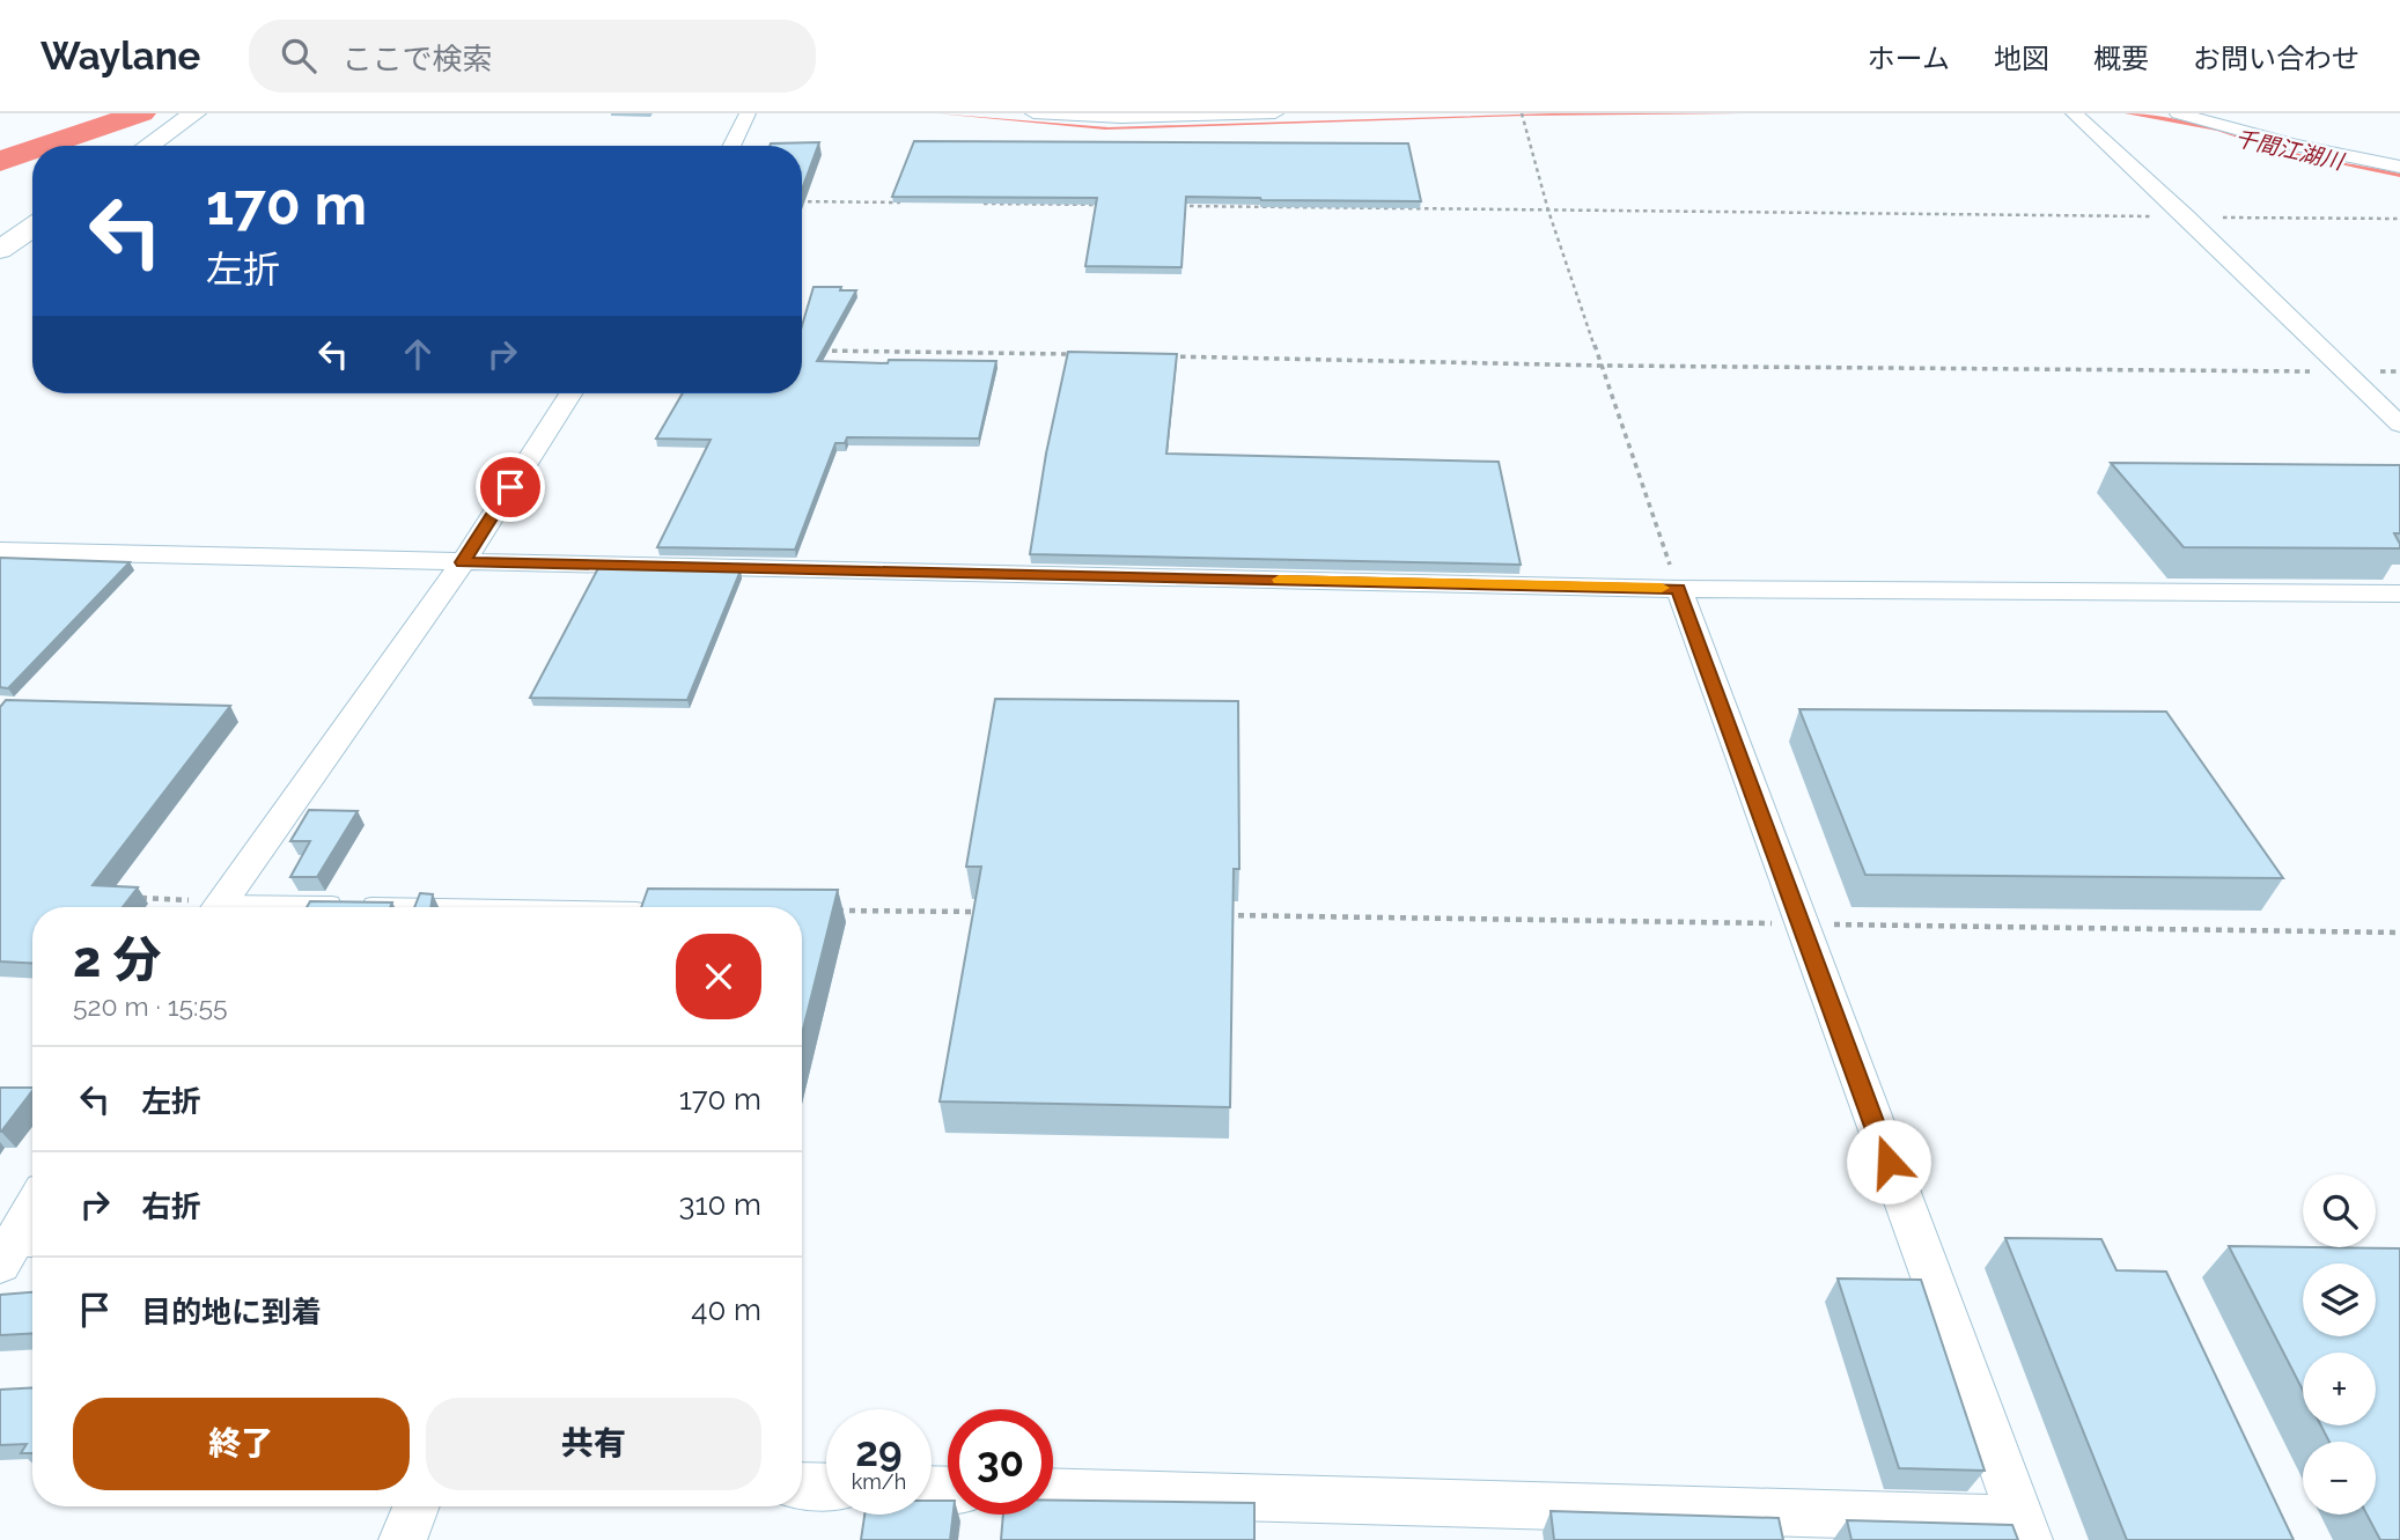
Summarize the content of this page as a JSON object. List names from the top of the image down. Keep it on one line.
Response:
{"water":["千間江湖川"],"page":{"header":"Waylane","search":"ここで検索","nav":["ホーム","地図","概要","お問い合わせ"],"turn":["170 m","左折"],"heading":["2 分","520 m · 15:55"],"list":[{"name":"左折","value":"170 m"},{"name":"右折","value":"310 m"},{"name":"目的地に到着","value":"40 m"}],"map_buttons":["+","−"],"buttons":["終了","共有"],"speed":"29 km/h","limit":"30"}}
